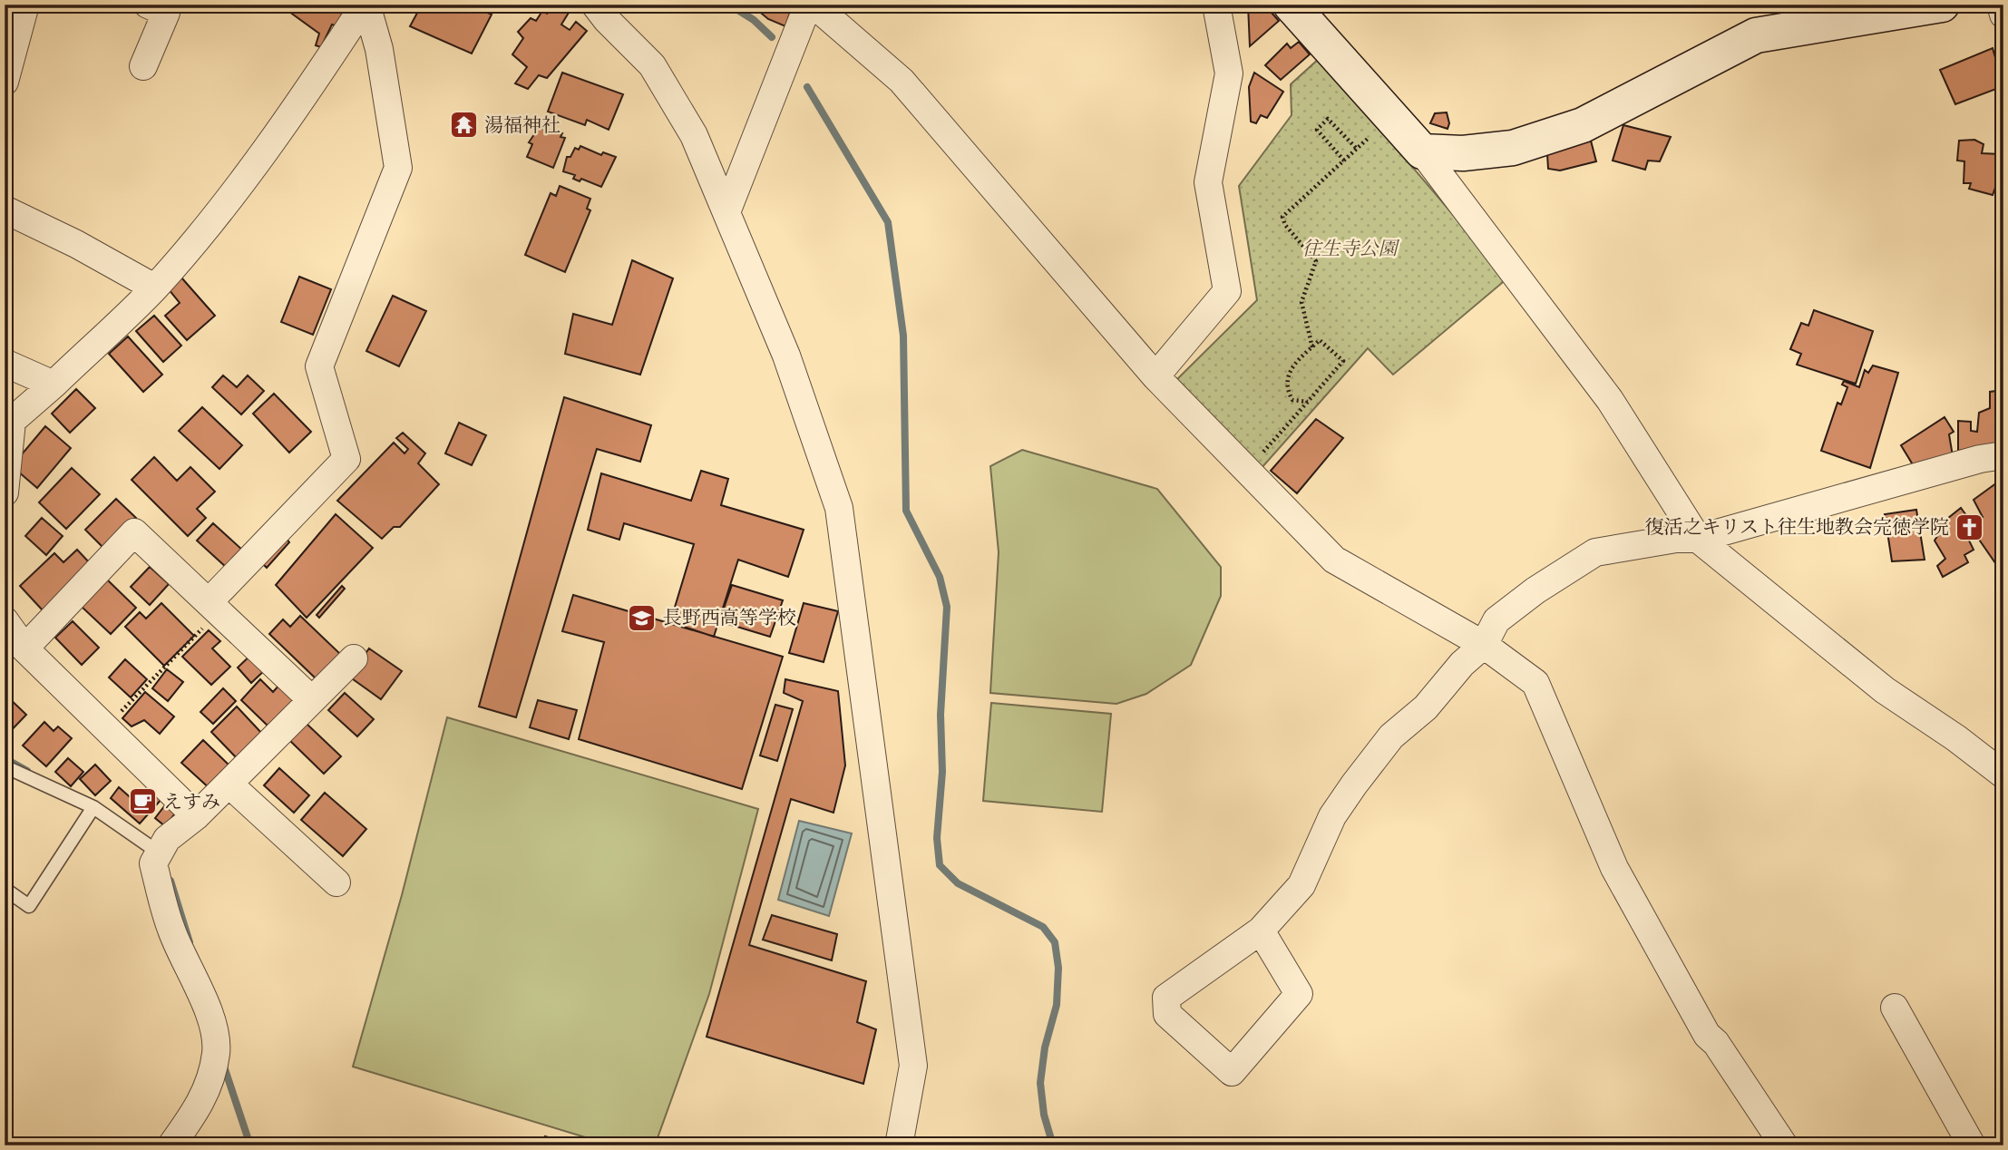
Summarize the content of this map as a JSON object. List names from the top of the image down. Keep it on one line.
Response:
{"parks":["往生寺公園"],"places":{"temple":["湯福神社"],"church":["復活之キリスト往生地教会完徳学院"],"school or university":["長野西高等学校"],"cafe":["えすみ"]}}
